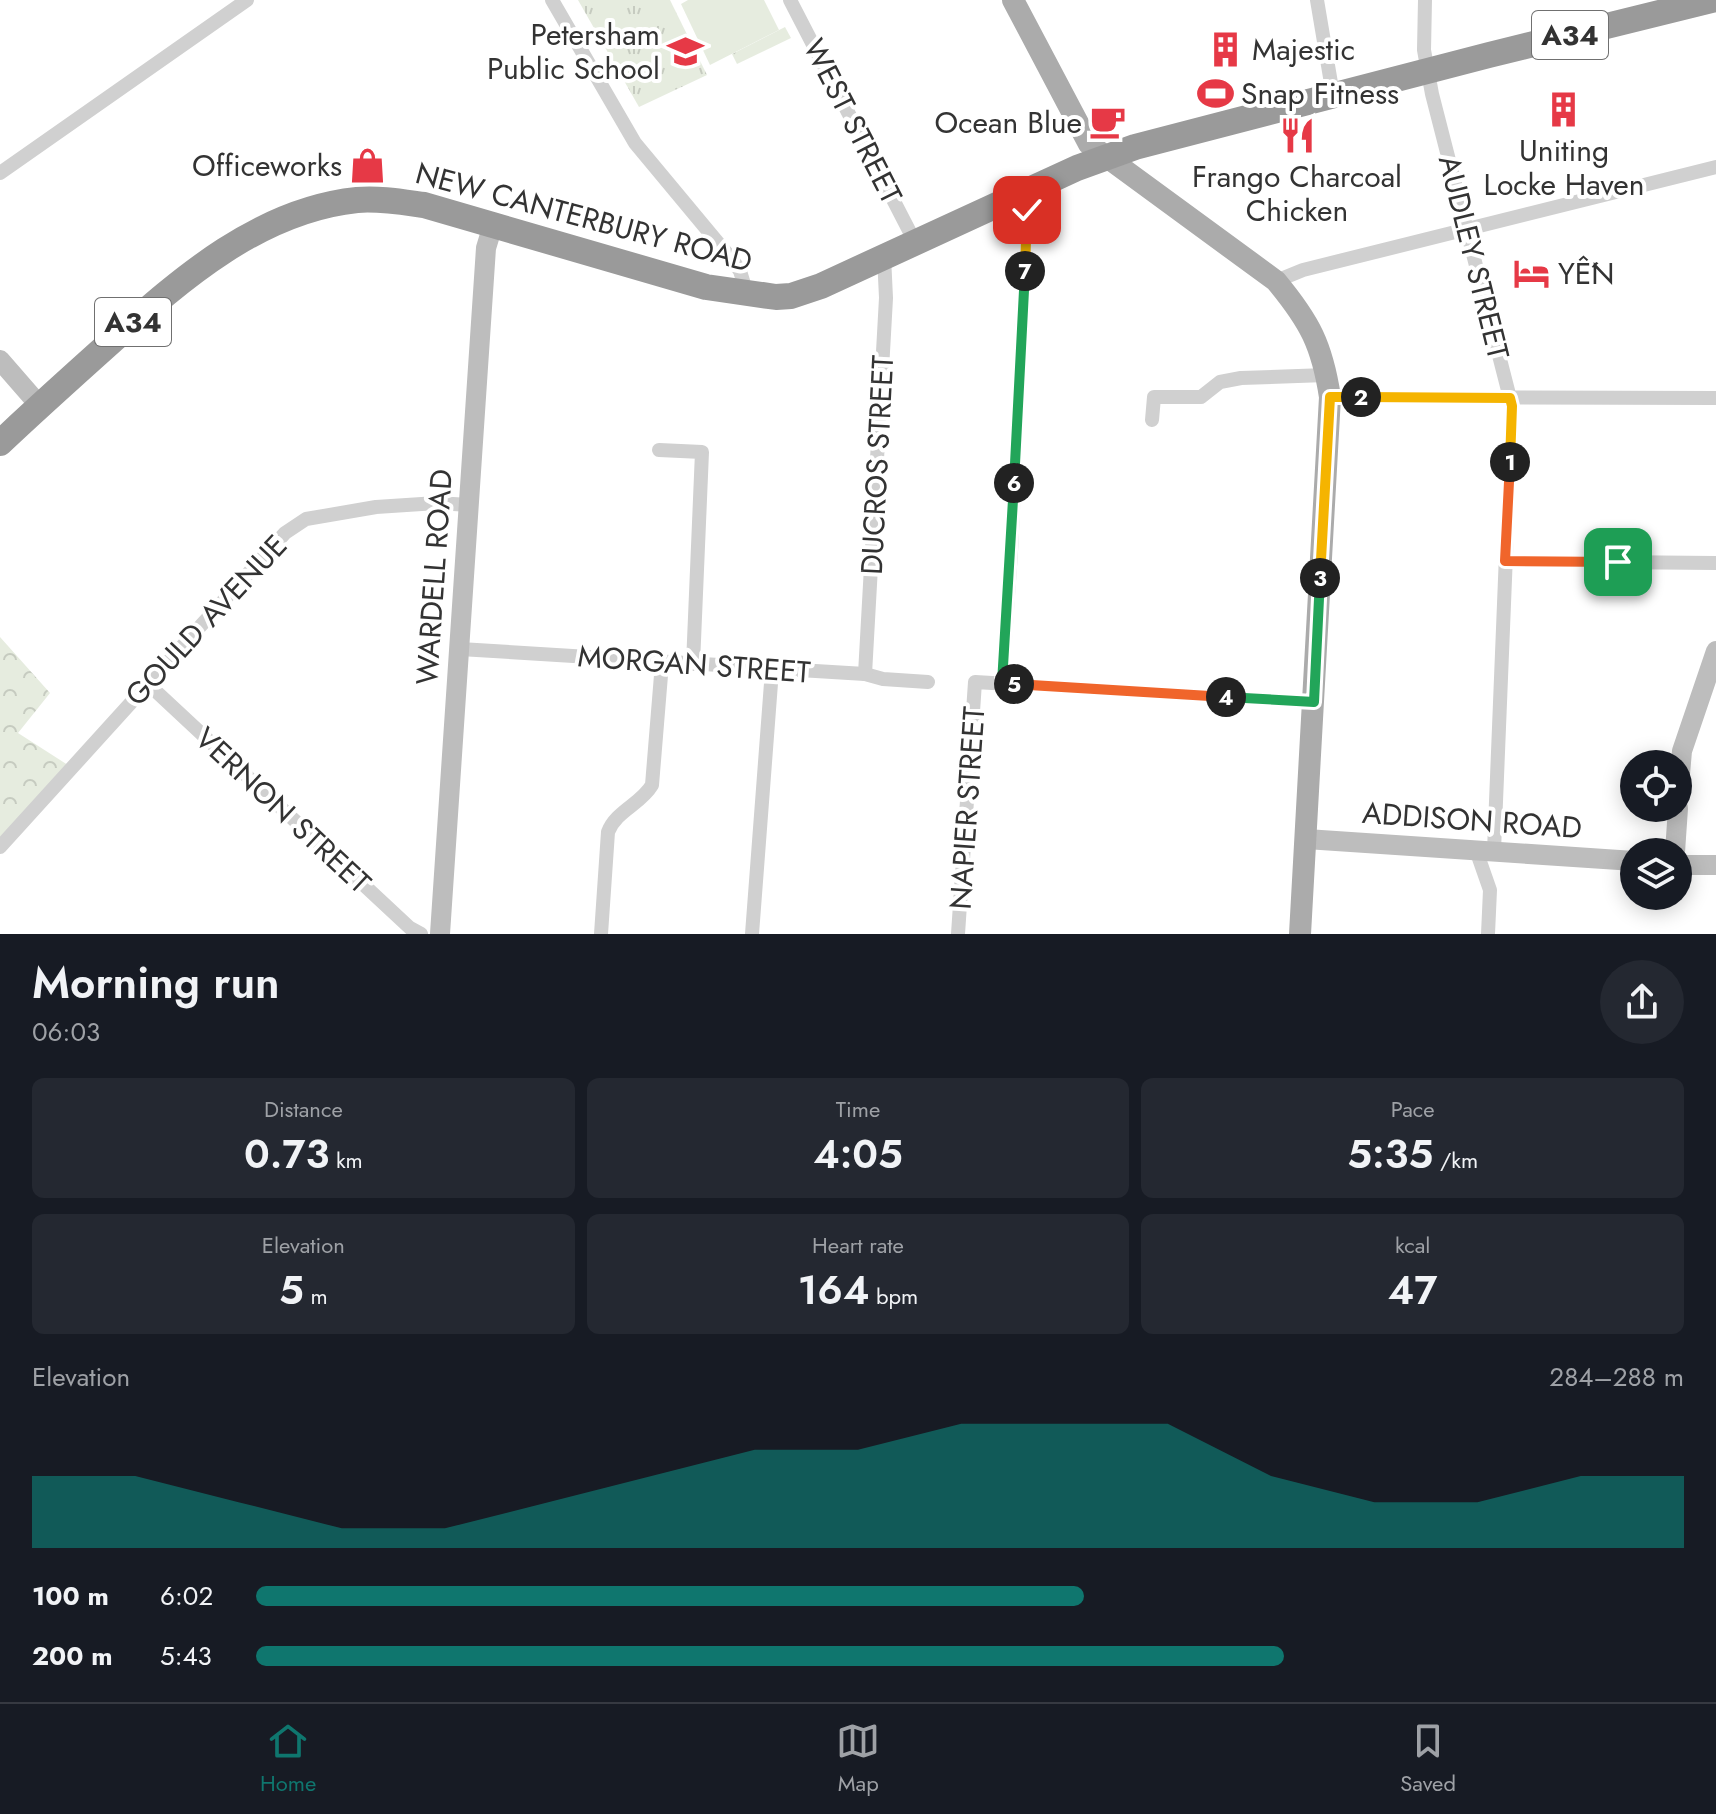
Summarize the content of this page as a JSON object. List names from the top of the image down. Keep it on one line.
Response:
{"streets":{"highway":["A34","NEW CANTERBURY ROAD"],"street":["WEST STREET","AUDLEY STREET","DUCROS STREET","WARDELL ROAD","GOULD AVENUE","MORGAN STREET","NAPIER STREET","VERNON STREET","ADDISON ROAD"]},"crossings":[["WEST STREET","NEW CANTERBURY ROAD"],["NEW CANTERBURY ROAD","AUDLEY STREET"],["NEW CANTERBURY ROAD","DUCROS STREET"],["NEW CANTERBURY ROAD","WARDELL ROAD"],["AUDLEY STREET","ADDISON ROAD"],["DUCROS STREET","MORGAN STREET"],["WARDELL ROAD","GOULD AVENUE"],["WARDELL ROAD","MORGAN STREET"],["GOULD AVENUE","VERNON STREET"]],"places":{"building":["Majestic","Uniting Locke Haven"],"school or university":["Petersham Public School"],"sports":["Snap Fitness"],"cafe":["Ocean Blue"],"restaurant":["Frango Charcoal Chicken"],"shop":["Officeworks"],"hotel":["YẾN"]},"page":{"pins":["7","2","1","6","3","5","4"],"heading":["Morning run","06:03"],"stats":[["Distance","0.73 km"],["Time","4:05"],["Pace","5:35 /km"],["Elevation","5 m"],["Heart rate","164 bpm"],["kcal","47"]],"chart":["Elevation","284–288 m"],"list":[{"name":"100 m","note":"6:02"},{"name":"200 m","note":"5:43"}],"tabs":["Home","Map","Saved"]}}
